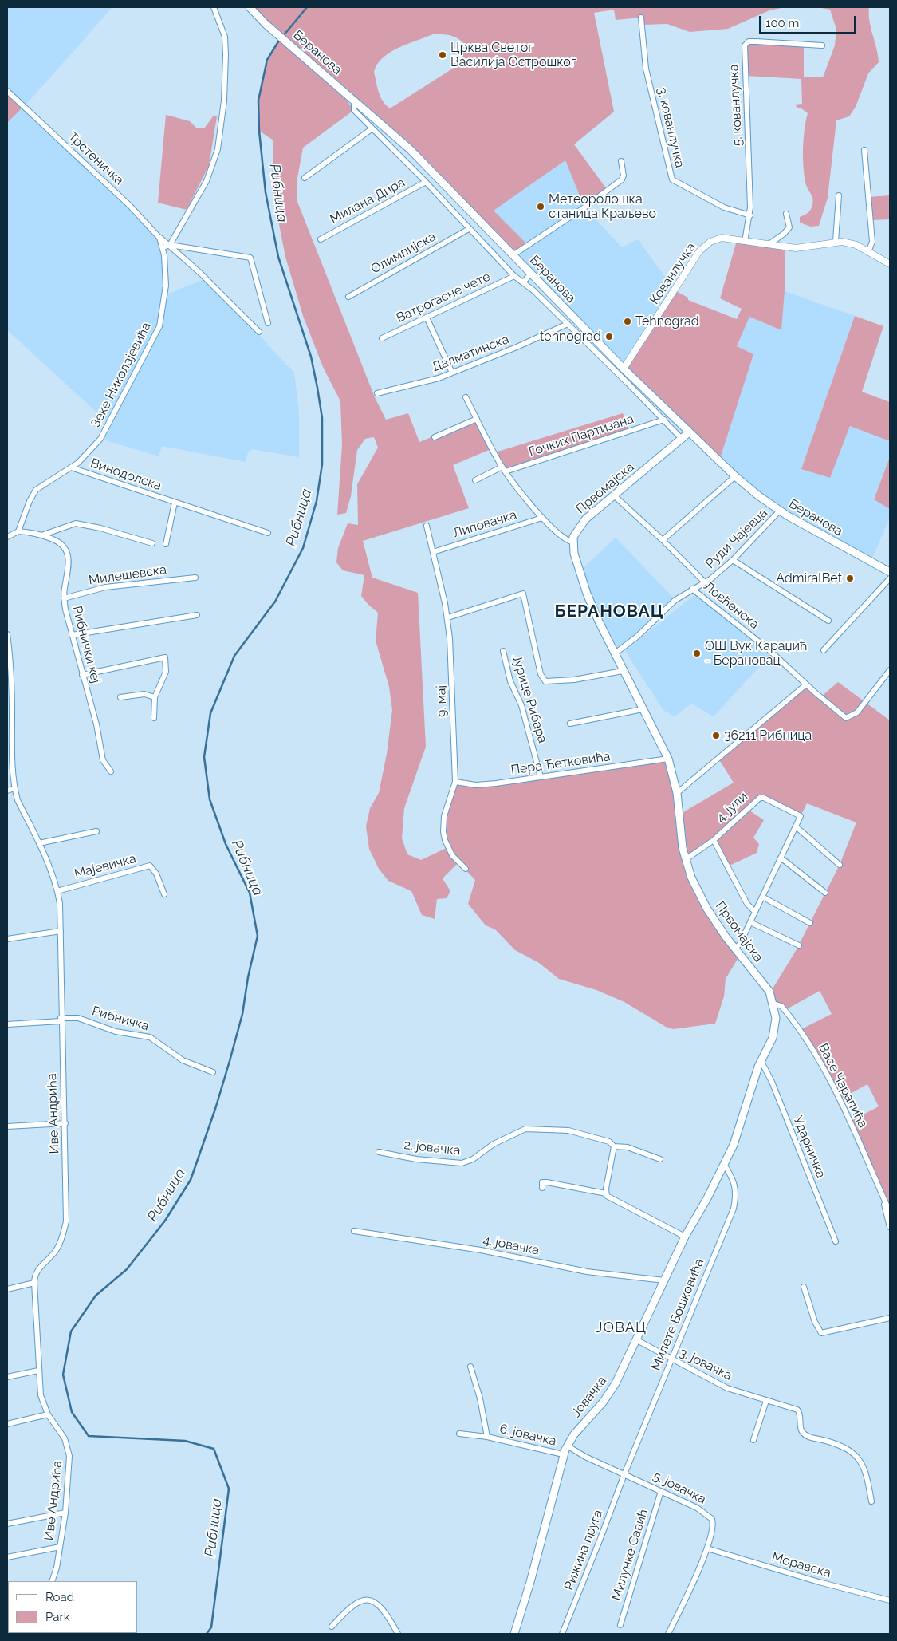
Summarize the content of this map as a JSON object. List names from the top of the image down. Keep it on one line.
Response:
{"streets":{"main road":["Беранова","Првомајска","Јовачка"],"street":["5. кованлучка","3. кованлучка","Трстеничка","Милана Дира","Олимпијска","Кованлучка","Ватрогасне чете","Далматинска","Зеке Николајевића","Гочких Партизана","Винодолска","Липовачка","Руди Чајевца","Милешевска","Ловћенска","Рибнички кеј","Јурице Рибара","9. мај","Пера Ћетковића","4. јули","Мајевичка","Рибничка","Васе Чарапића","Иве Андрића","Ударничка","2. јовачка","4. јовачка","Милете Бошковића","3. јовачка","6. јовачка","5. јовачка","Рижина пруга","Милунке Савић","Моравска"]},"crossings":[["Беранова","Милана Дира"],["Беранова","Олимпијска"],["Беранова","Кованлучка"],["Беранова","Ватрогасне чете"],["Беранова","Далматинска"],["Беранова","Гочких Партизана"],["Беранова","Првомајска"],["Беранова","Руди Чајевца"],["5. кованлучка","3. кованлучка"],["5. кованлучка","Кованлучка"],["Трстеничка","Зеке Николајевића"],["Зеке Николајевића","Винодолска"],["Зеке Николајевића","Рибнички кеј"],["Првомајска","Руди Чајевца"],["Првомајска","Ловћенска"],["Првомајска","Пера Ћетковића"],["Првомајска","4. јули"],["Првомајска","Васе Чарапића"],["Првомајска","Ударничка"],["Првомајска","Милете Бошковића"],["Првомајска","Јовачка"],["Липовачка","9. мај"],["Руди Чајевца","Ловћенска"],["Милешевска","Рибнички кеј"],["Јурице Рибара","Пера Ћетковића"],["9. мај","Пера Ћетковића"],["Мајевичка","Иве Андрића"],["Рибничка","Иве Андрића"],["4. јовачка","Јовачка"],["Милете Бошковића","3. јовачка"],["Милете Бошковића","Јовачка"],["Милете Бошковића","5. јовачка"],["Милете Бошковића","Рижина пруга"],["3. јовачка","Јовачка"],["Јовачка","6. јовачка"],["Јовачка","5. јовачка"],["5. јовачка","Рижина пруга"],["5. јовачка","Милунке Савић"],["5. јовачка","Моравска"]],"districts":["БЕРАНОВАЦ","ЈОВАЦ"],"water":["Рибница"],"places":["Црква Светог Василија Острошког","Метеоролошка станица Краљево","Tehnograd","tehnograd","AdmiralBet","ОШ Вук Караџић - Берановац","36211 Рибница"],"legend":["Road","Park"],"scale_bar":"100 m"}
